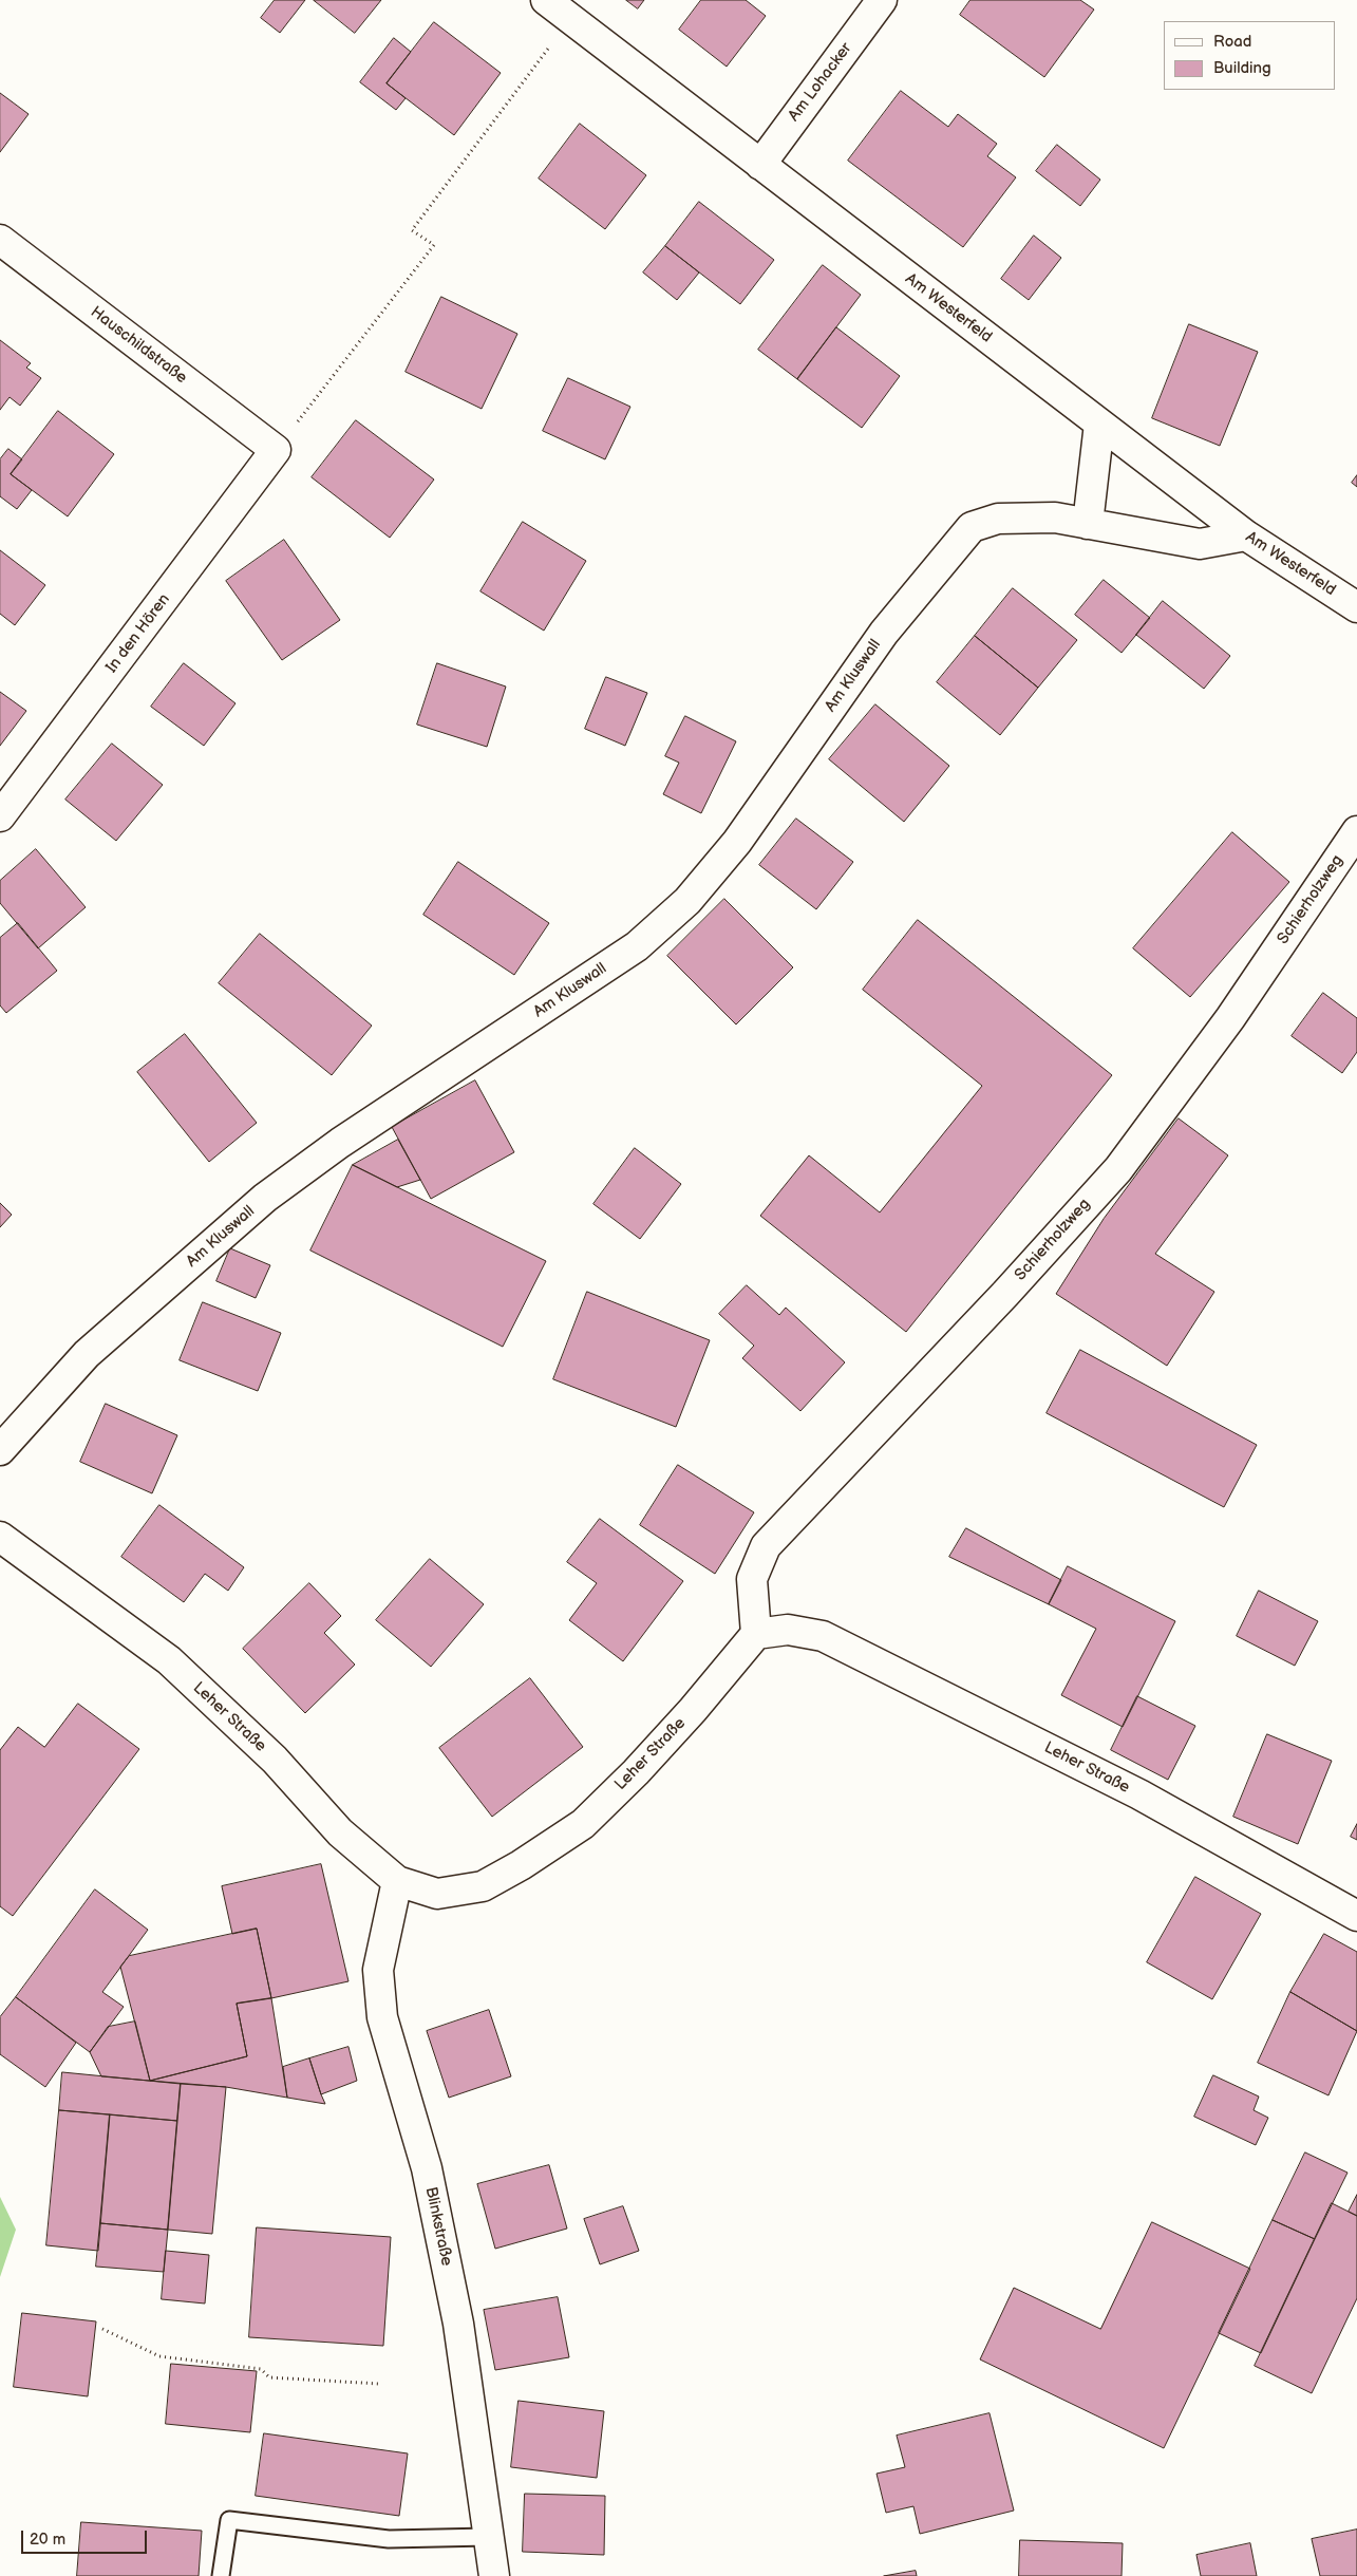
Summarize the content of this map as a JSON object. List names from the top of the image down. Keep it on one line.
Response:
{"streets":{"street":["Am Lohacker","Am Westerfeld","Hauschildstraße","In den Hören","Am Kluswall","Schierholzweg","Leher Straße","Blinkstraße"]},"crossings":[["Am Lohacker","Am Westerfeld"],["Am Westerfeld","Am Kluswall"],["Hauschildstraße","In den Hören"],["Schierholzweg","Leher Straße"],["Leher Straße","Blinkstraße"]],"legend":["Road","Building"],"scale_bar":"20 m"}
